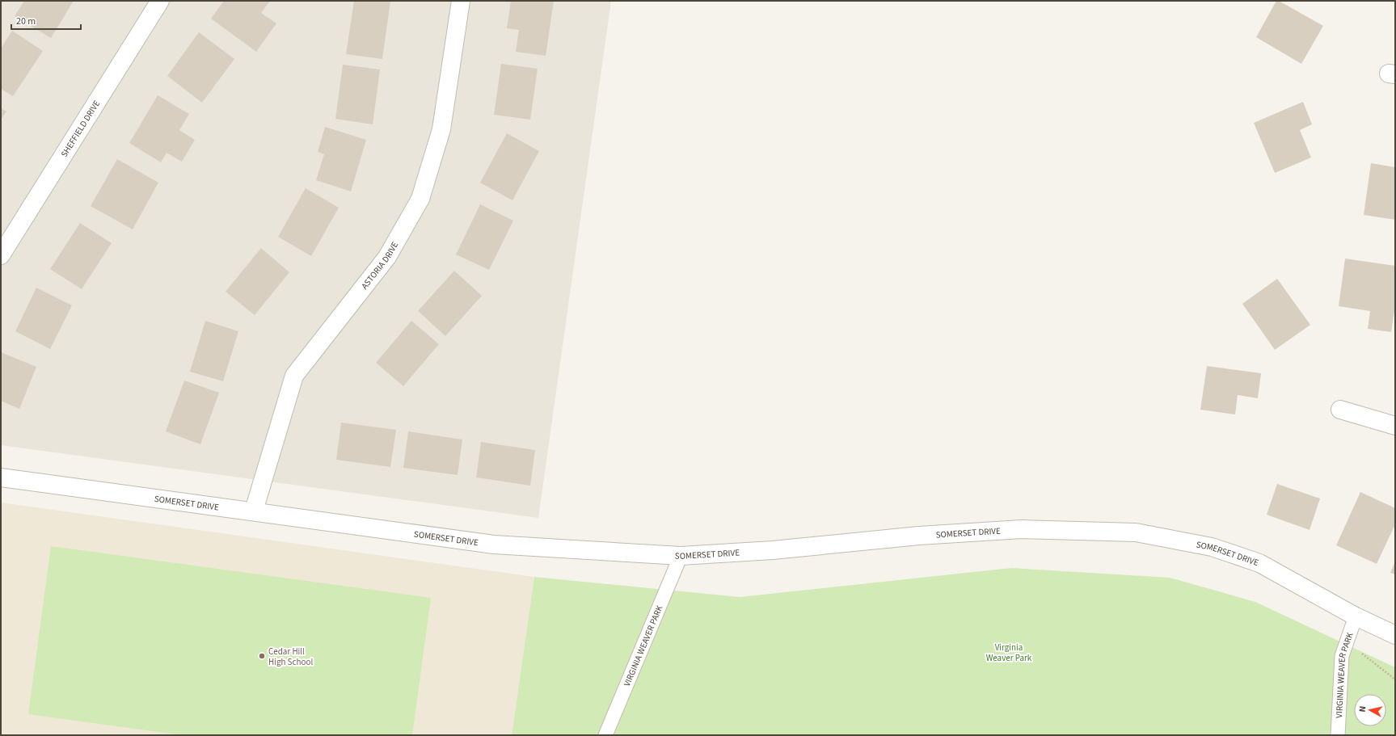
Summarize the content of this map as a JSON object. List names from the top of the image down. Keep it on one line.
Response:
{"streets":{"street":["SHEFFIELD DRIVE","ASTORIA DRIVE","SOMERSET DRIVE"],"lane":["VIRGINIA WEAVER PARK"]},"crossings":[["ASTORIA DRIVE","SOMERSET DRIVE"],["SOMERSET DRIVE","VIRGINIA WEAVER PARK"]],"parks":["Virginia Weaver Park"],"places":["Cedar Hill High School"],"scale_bar":"20 m","north":"left"}
